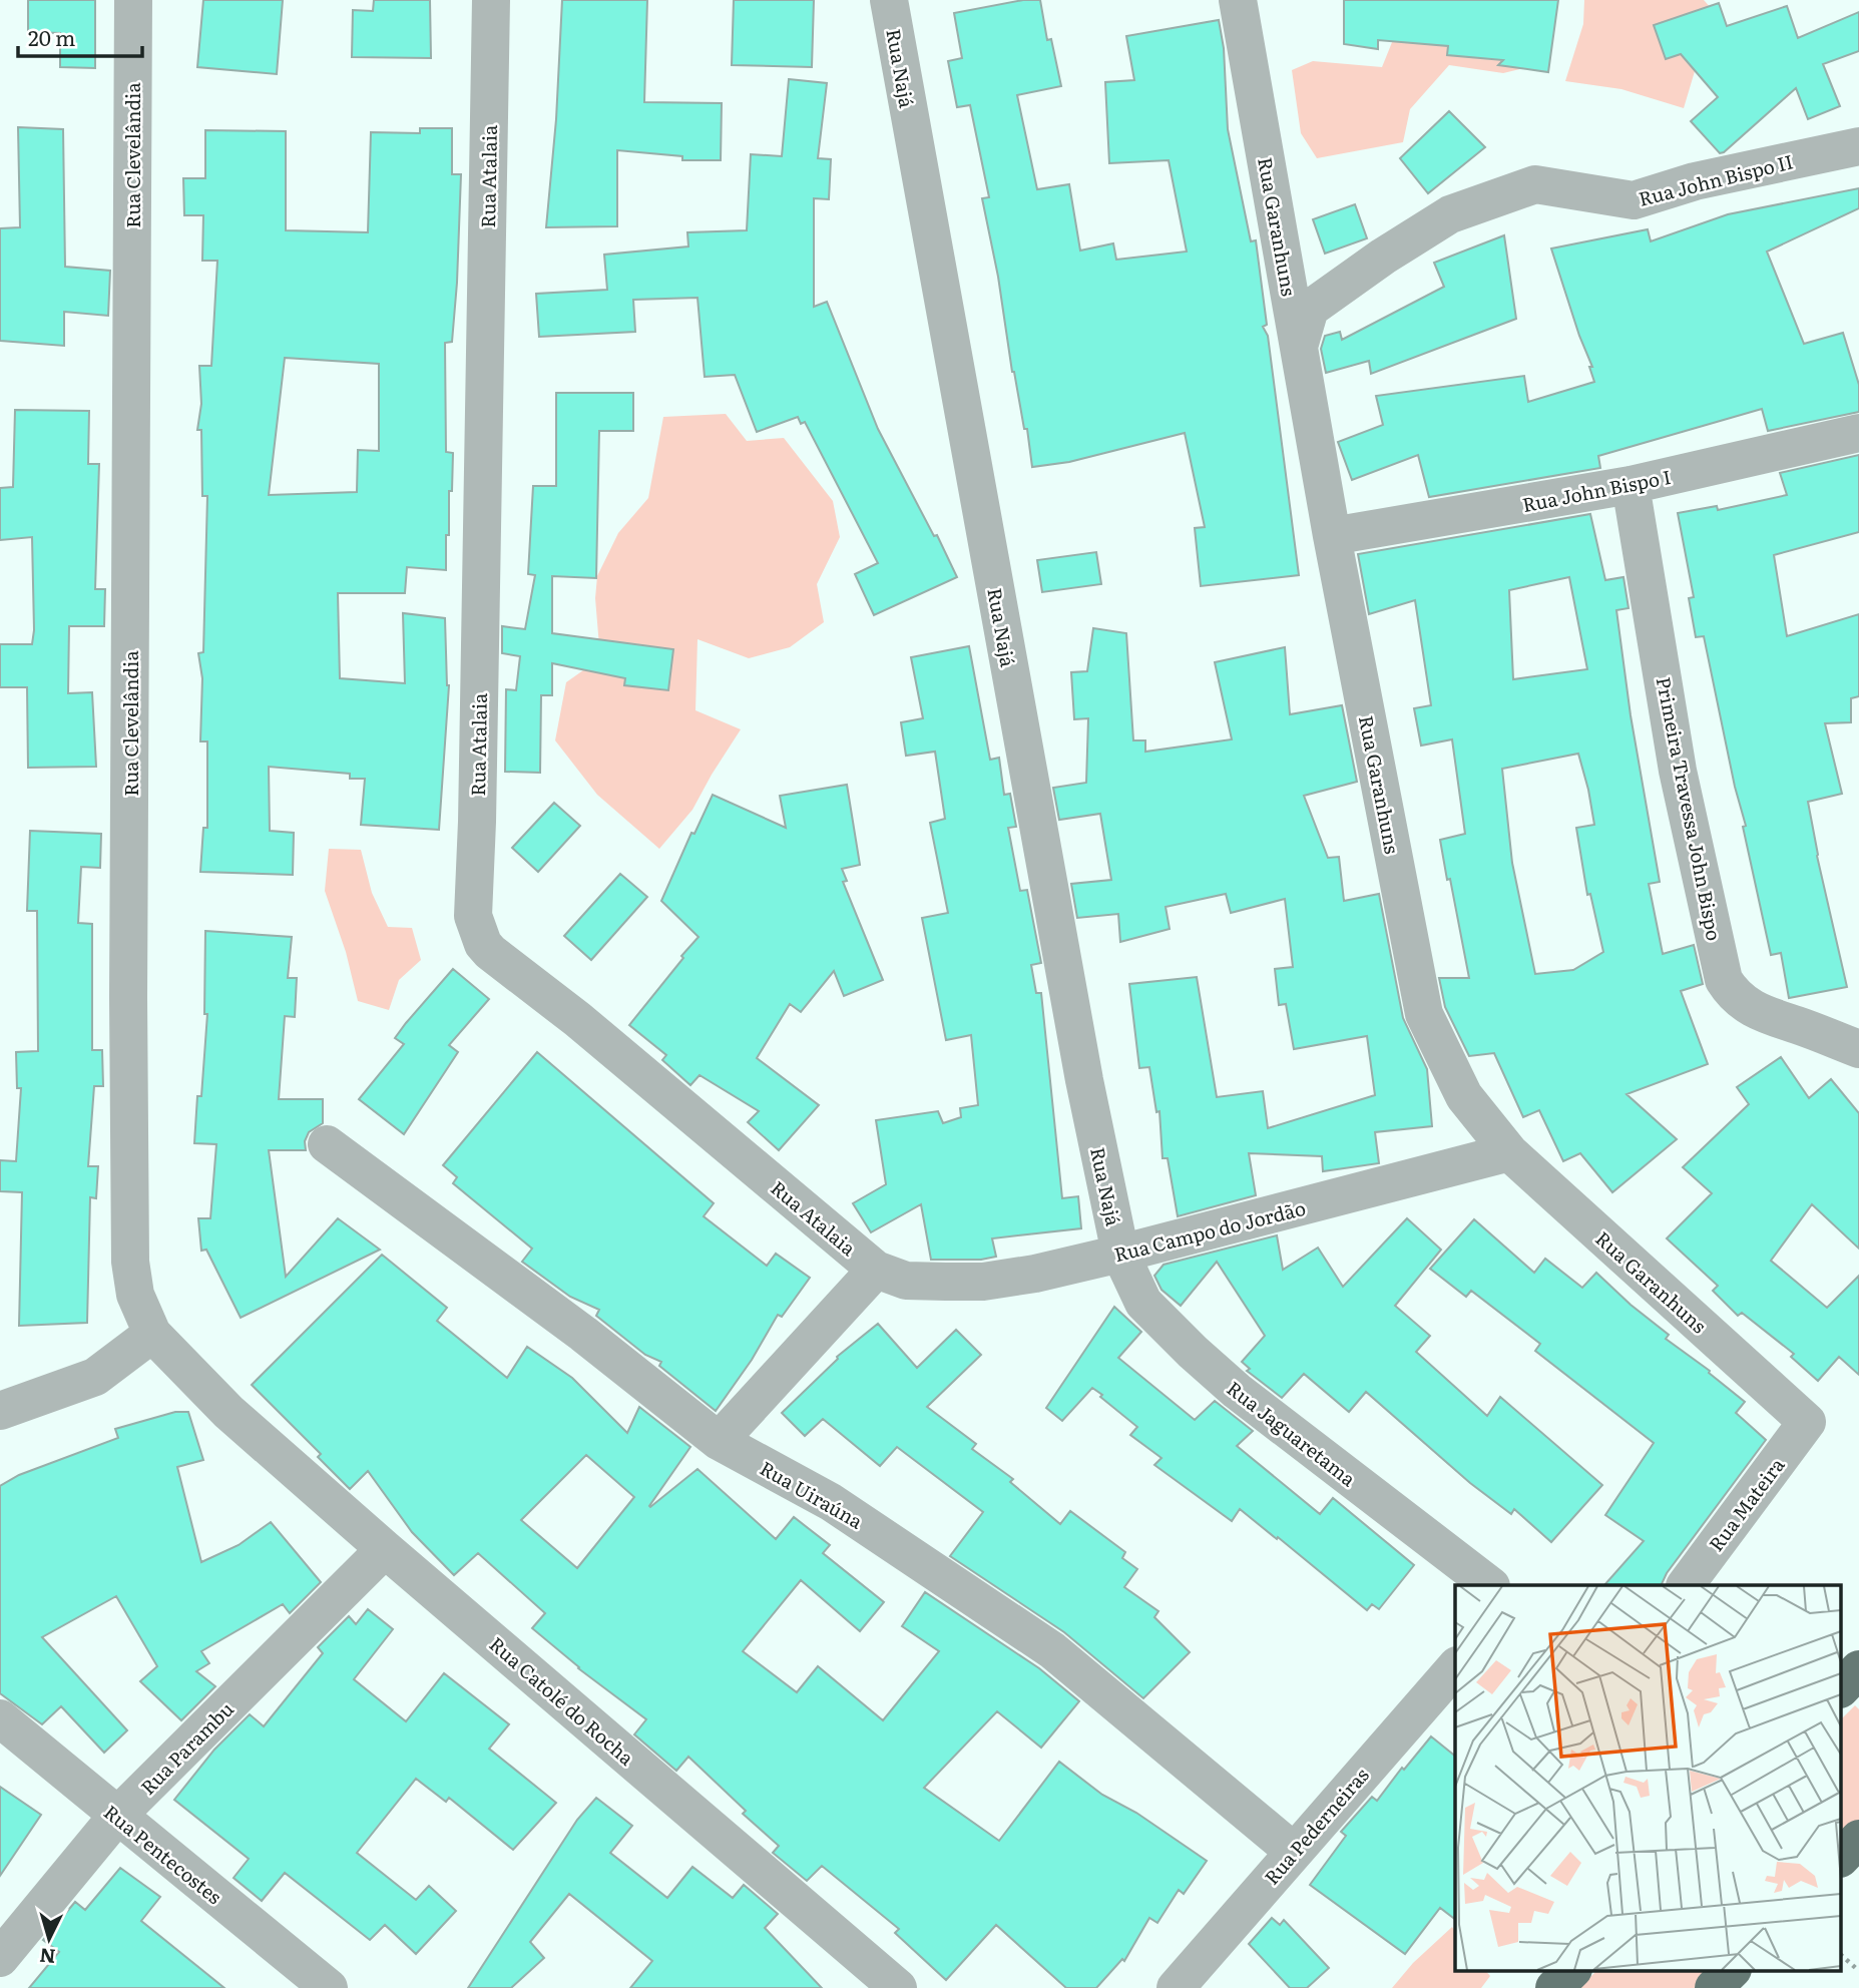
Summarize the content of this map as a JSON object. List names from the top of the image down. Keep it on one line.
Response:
{"streets":{"street":["Rua Najá","Rua Clevelândia","Rua Atalaia","Rua John Bispo II","Rua Garanhuns","Rua John Bispo I","Primeira Travessa John Bispo","Rua Campo do Jordão","Rua Jaguaretama","Rua Uiraúna","Rua Mateira","Rua Catolé do Rocha","Rua Parambu","Rua Pederneiras","Rua Pentecostes"]},"crossings":[["Rua Najá","Rua Campo do Jordão"],["Rua Najá","Rua Jaguaretama"],["Rua Clevelândia","Rua Catolé do Rocha"],["Rua Atalaia","Rua Campo do Jordão"],["Rua John Bispo II","Rua Garanhuns"],["Rua Garanhuns","Rua John Bispo I"],["Rua Garanhuns","Rua Campo do Jordão"],["Rua Garanhuns","Rua Mateira"],["Rua John Bispo I","Primeira Travessa John Bispo"],["Rua Campo do Jordão","Rua Jaguaretama"],["Rua Uiraúna","Rua Pederneiras"],["Rua Catolé do Rocha","Rua Parambu"],["Rua Parambu","Rua Pentecostes"]],"scale_bar":"20 m","north":"bottom"}
